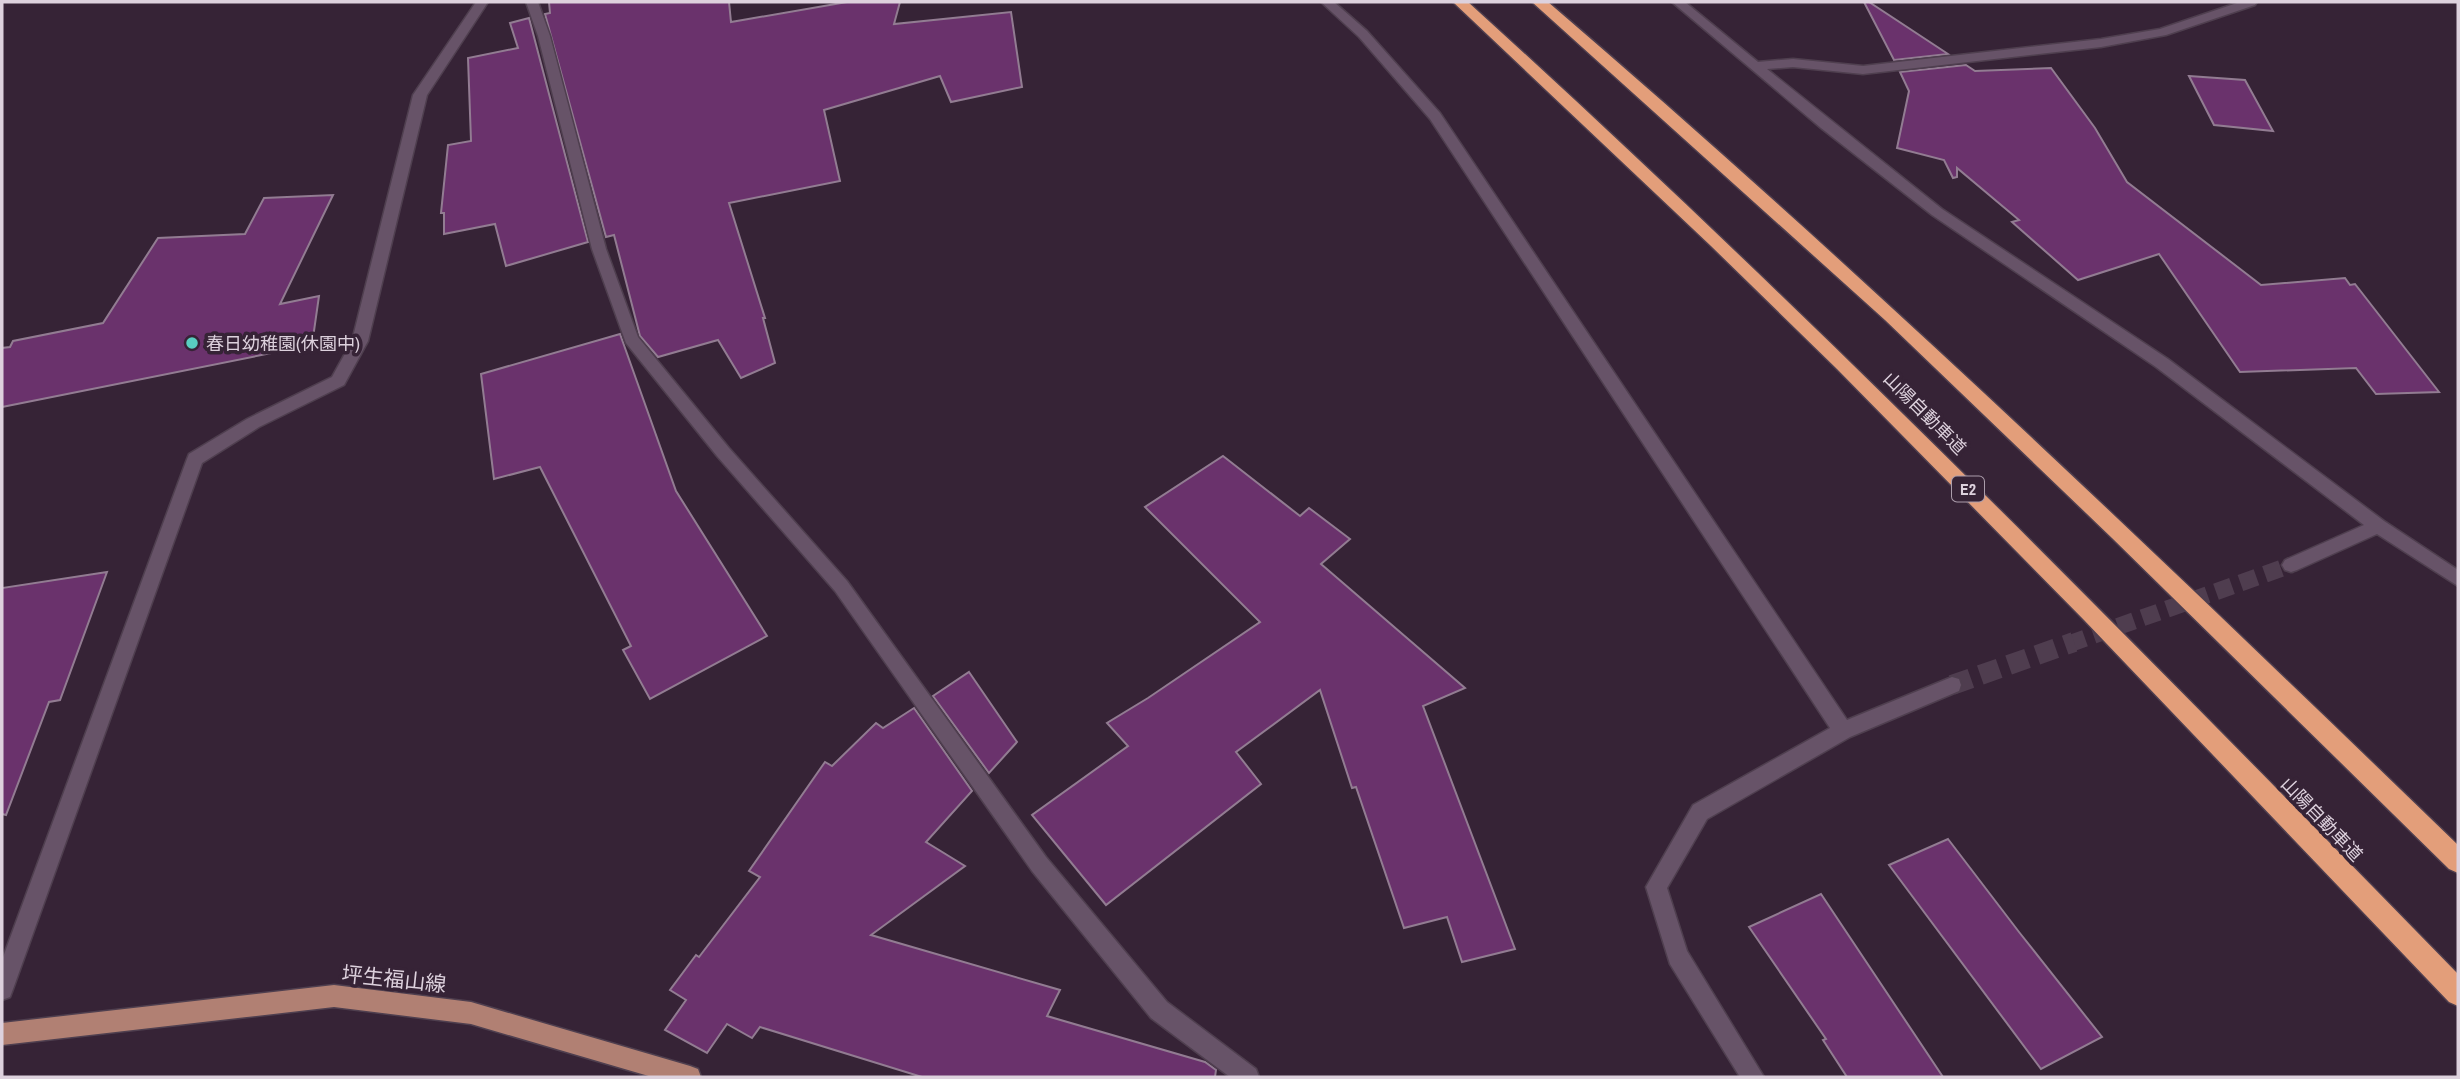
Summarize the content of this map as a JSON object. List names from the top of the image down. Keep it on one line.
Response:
{"streets":{"highway":["山陽自動車道","E2"],"main road":["坪生福山線"]},"places":["春日幼稚園(休園中)"]}
